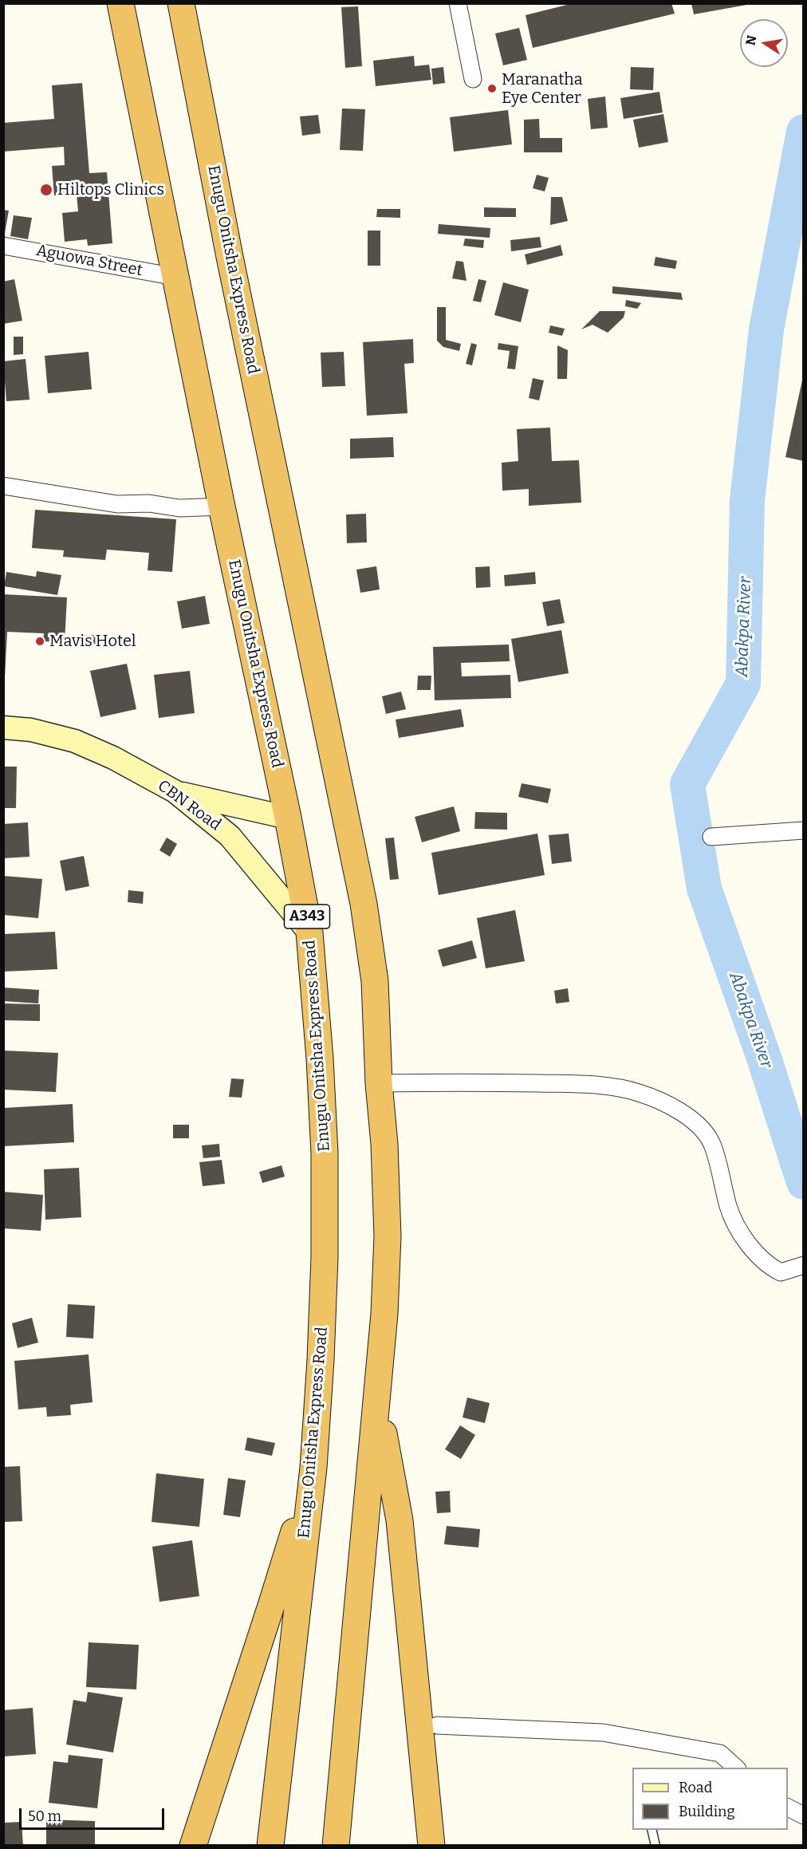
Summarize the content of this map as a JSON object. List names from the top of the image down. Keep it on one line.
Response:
{"streets":{"highway":["Enugu Onitsha Express Road","A343"],"main road":["CBN Road"],"street":["Aguowa Street"]},"crossings":[["Aguowa Street","Enugu Onitsha Express Road"],["Enugu Onitsha Express Road","CBN Road"]],"water":["Abakpa River"],"places":["Maranatha Eye Center","Hiltops Clinics","Mavis Hotel"],"legend":["Road","Building"],"scale_bar":"50 m","north":"left"}
